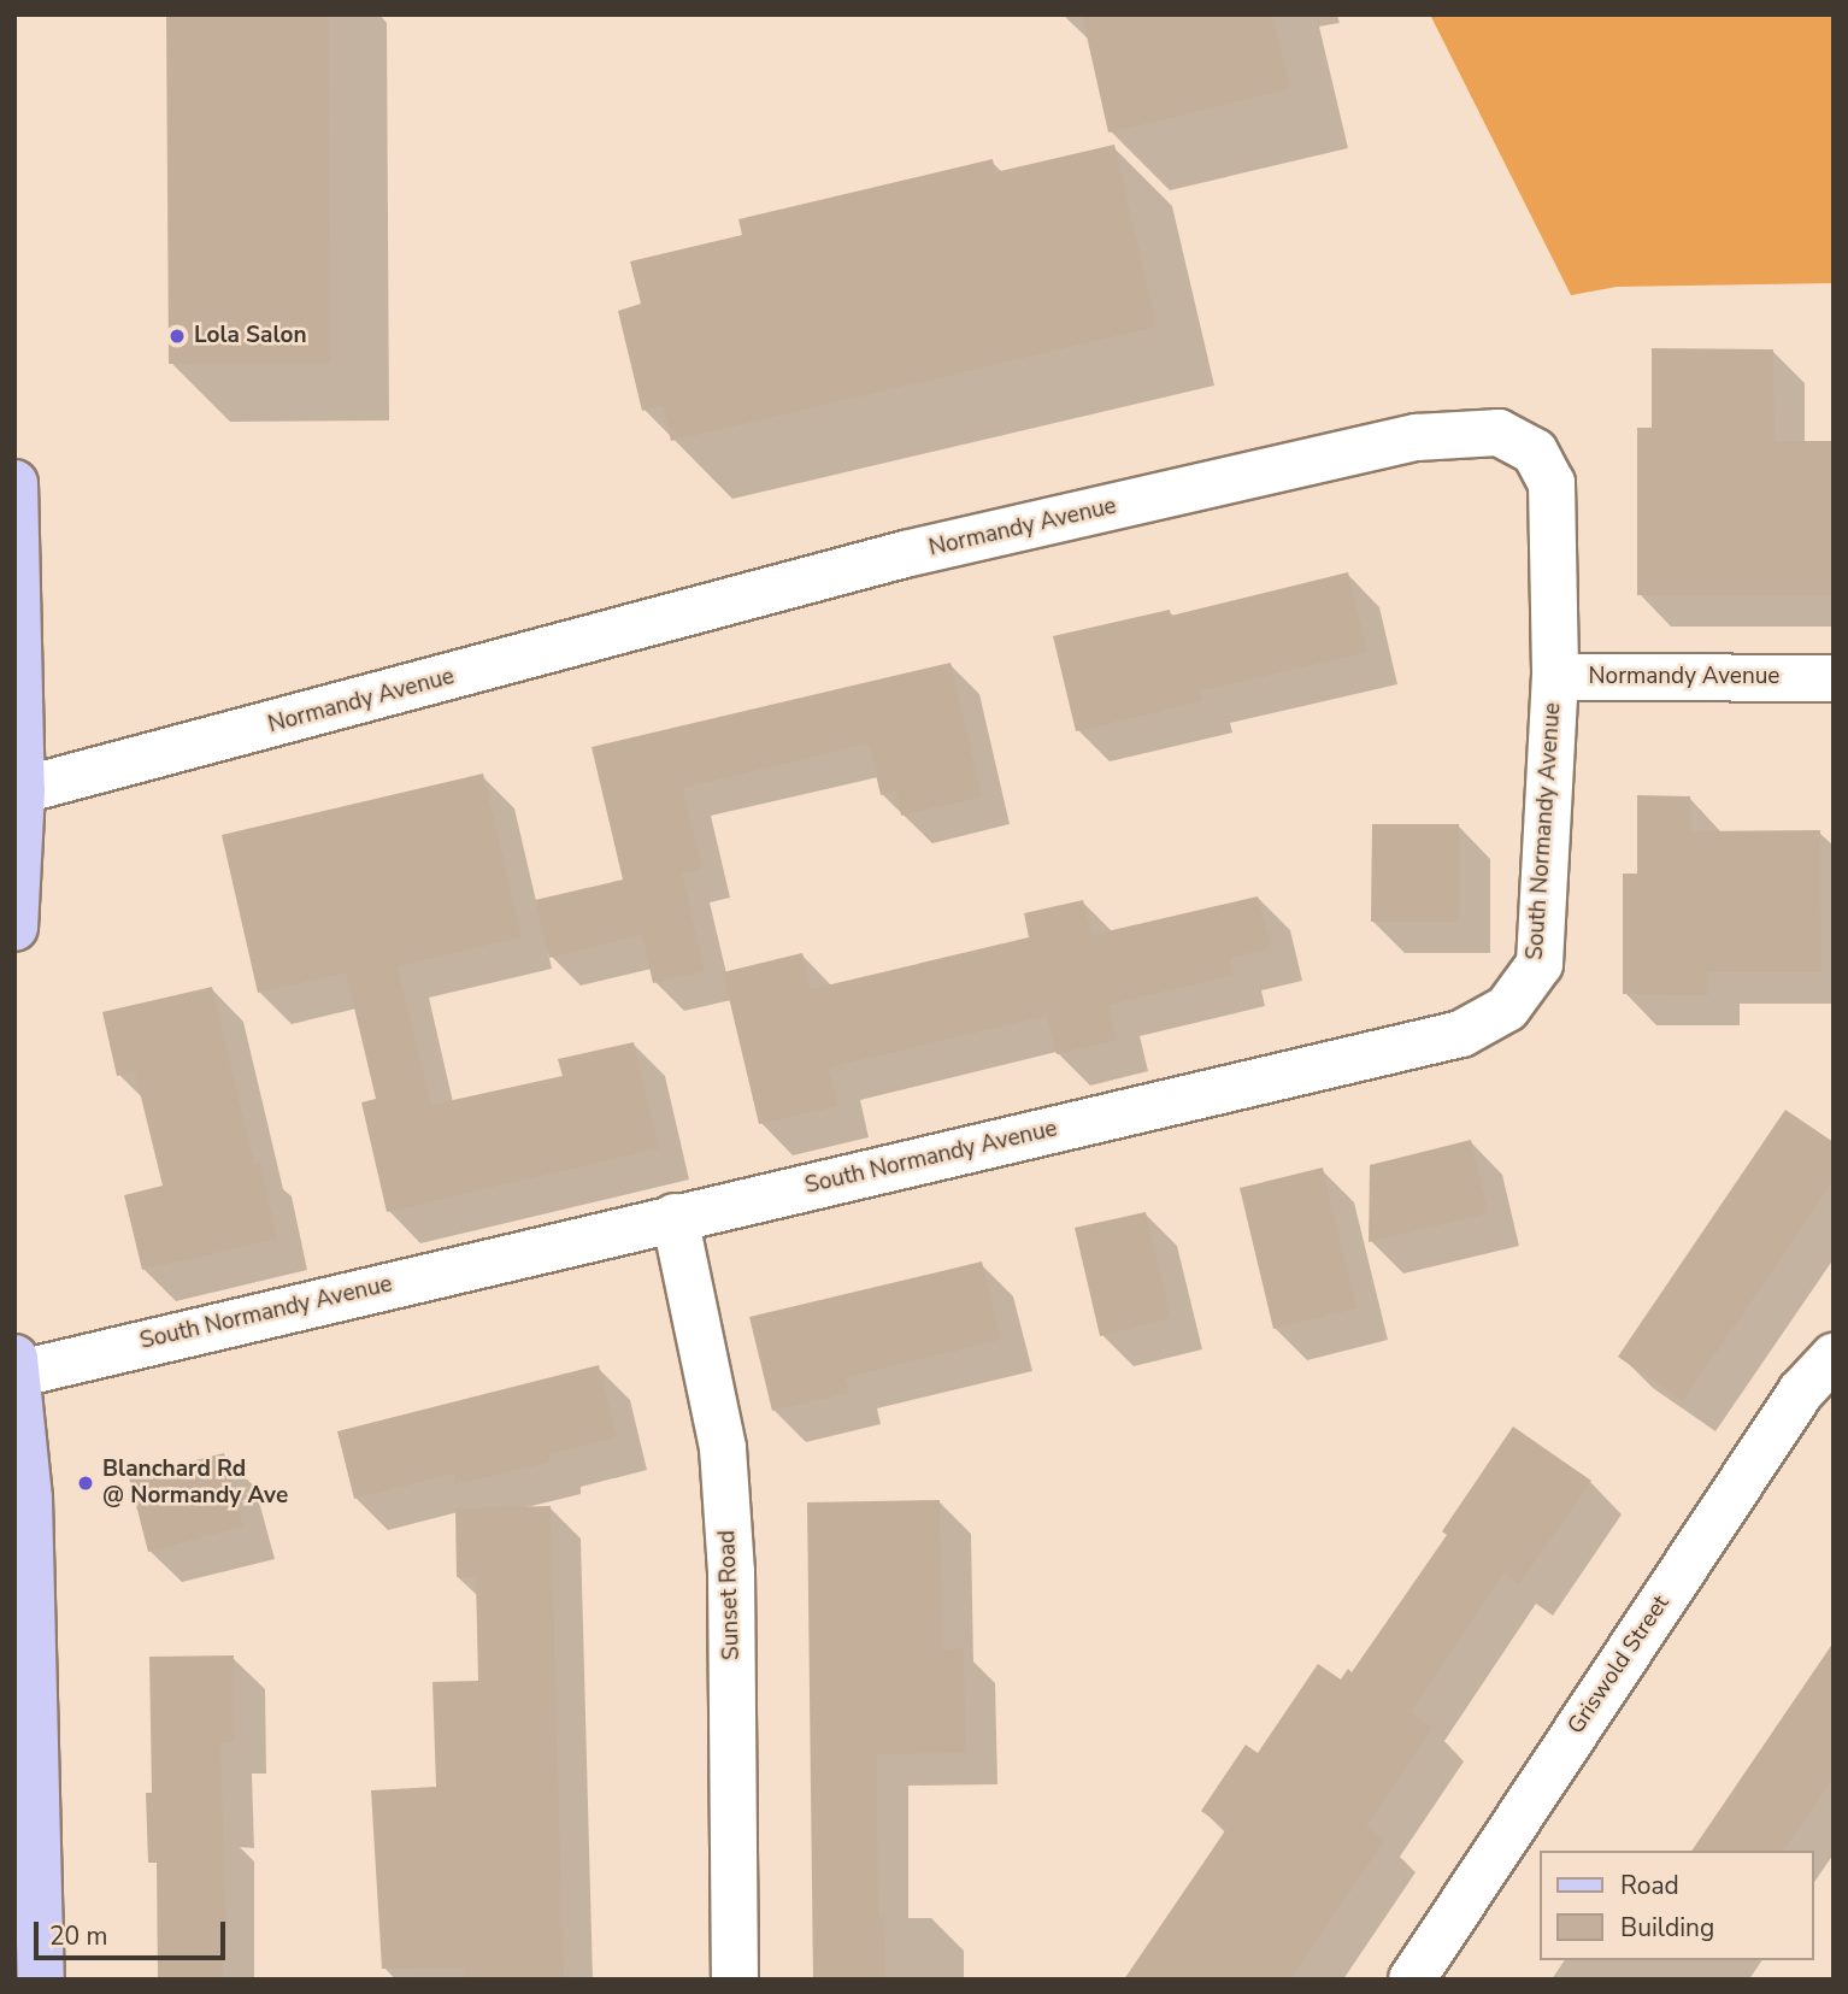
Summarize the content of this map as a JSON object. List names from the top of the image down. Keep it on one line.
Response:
{"streets":{"street":["Normandy Avenue","South Normandy Avenue","Sunset Road","Griswold Street"]},"crossings":[["Normandy Avenue","South Normandy Avenue"],["South Normandy Avenue","Sunset Road"]],"places":["Lola Salon","Blanchard Rd @ Normandy Ave"],"legend":["Road","Building"],"scale_bar":"20 m"}
